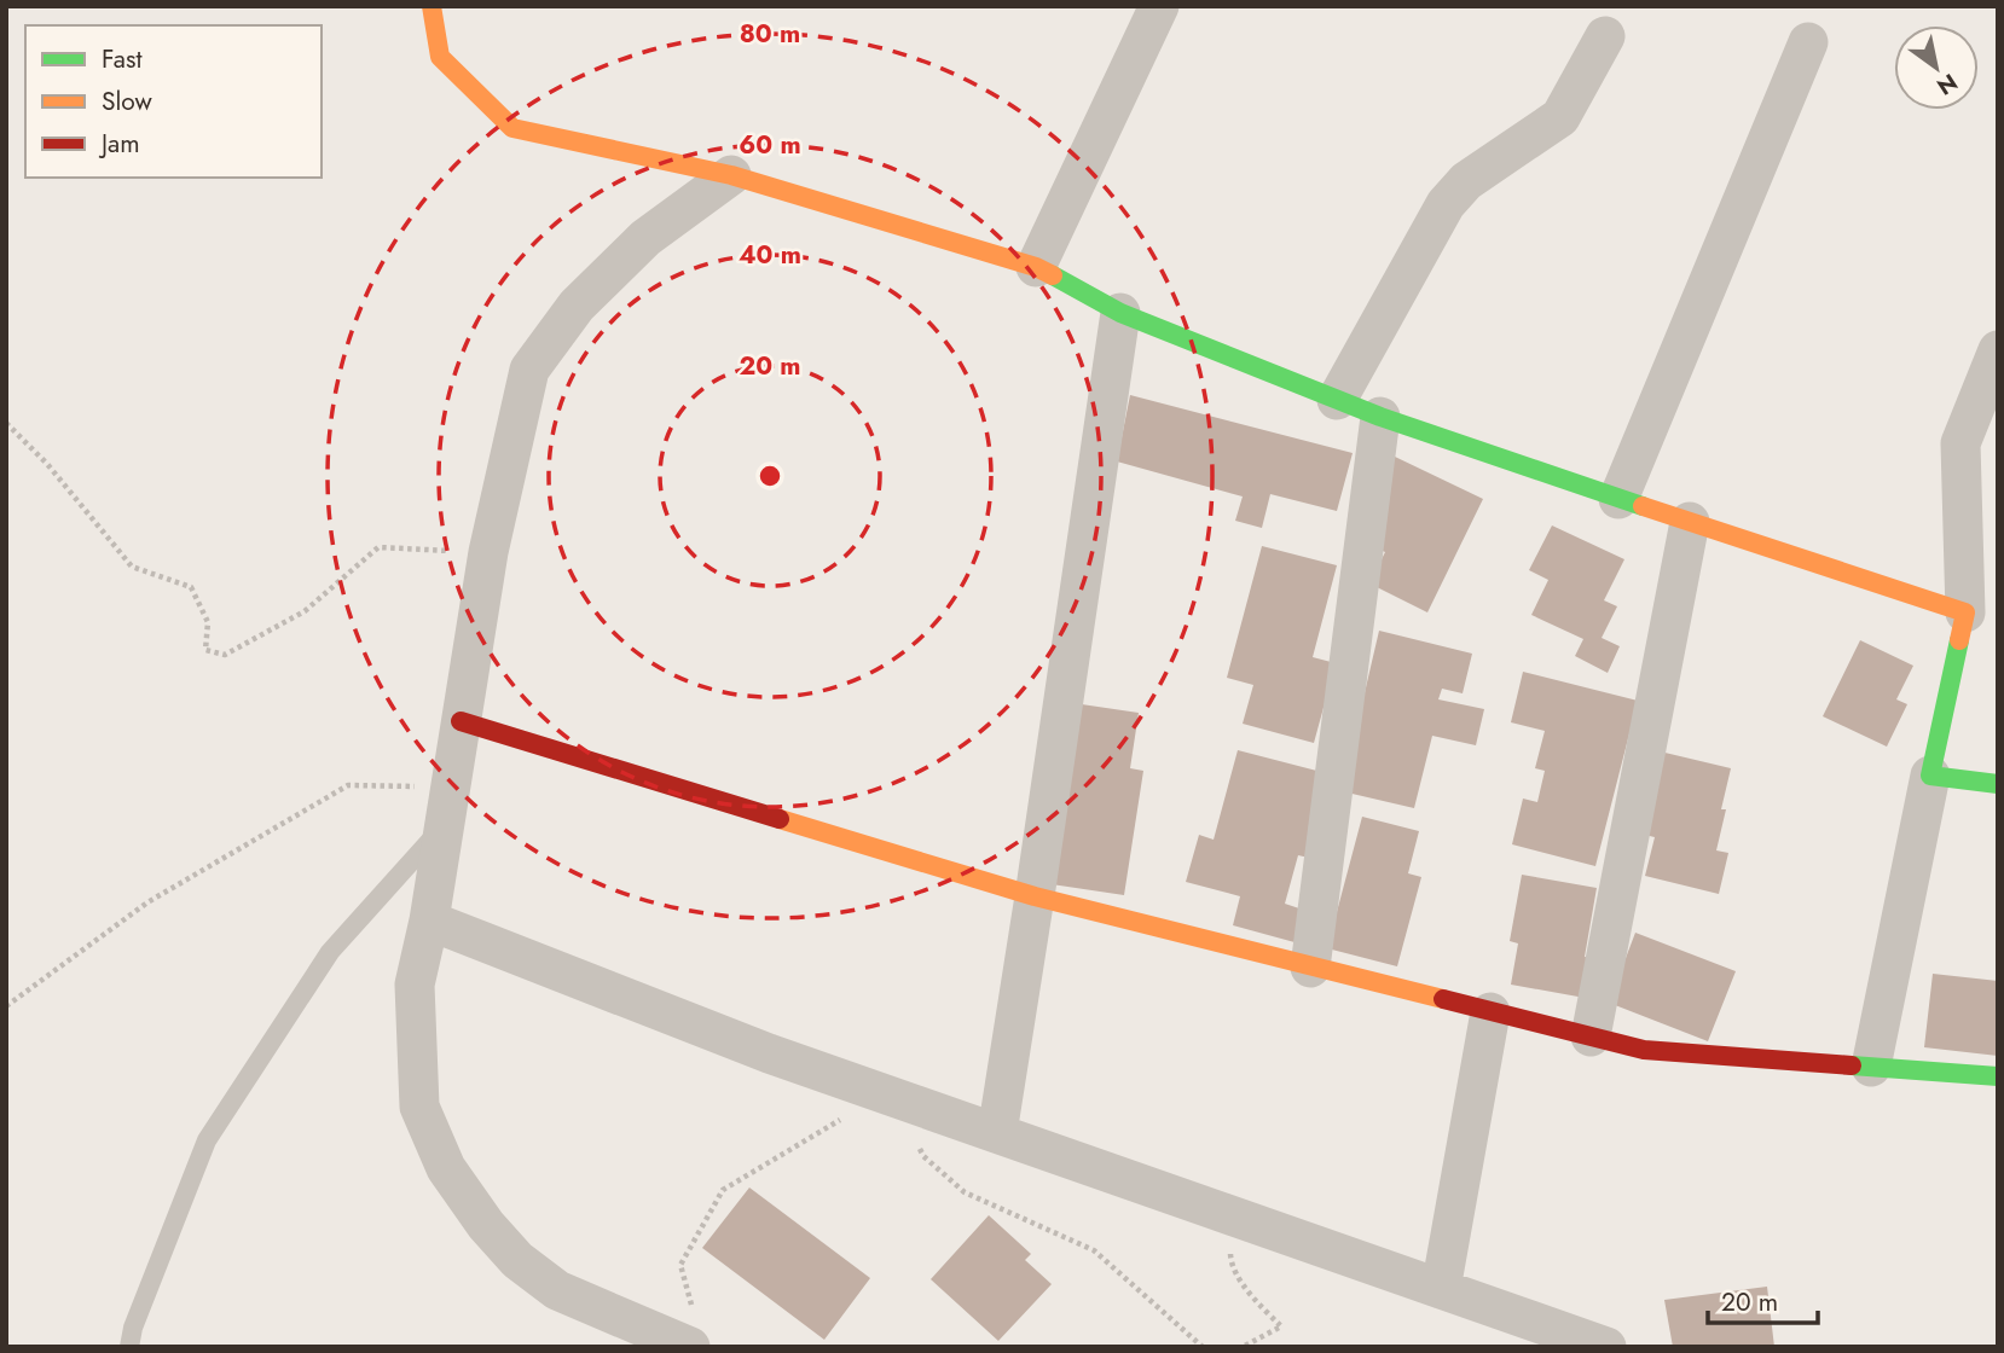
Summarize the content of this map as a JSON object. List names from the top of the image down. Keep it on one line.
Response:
{"legend":["Fast","Slow","Jam"],"scale_bar":"20 m","north":"bottom right","rings":["80 m","60 m","40 m","20 m"]}
